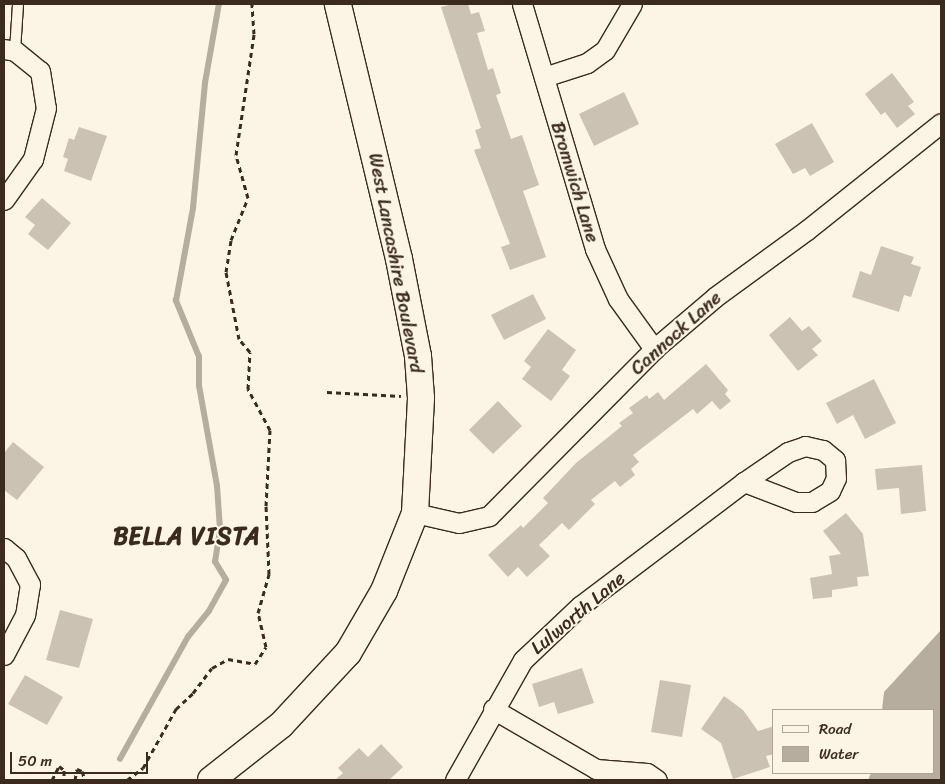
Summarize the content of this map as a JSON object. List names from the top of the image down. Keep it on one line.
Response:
{"streets":{"main road":["West Lancashire Boulevard"],"street":["Bromwich Lane","Cannock Lane","Lulworth Lane"]},"crossings":[["Bromwich Lane","Cannock Lane"],["West Lancashire Boulevard","Cannock Lane"]],"districts":["BELLA VISTA"],"legend":["Road","Water"],"scale_bar":"50 m"}
